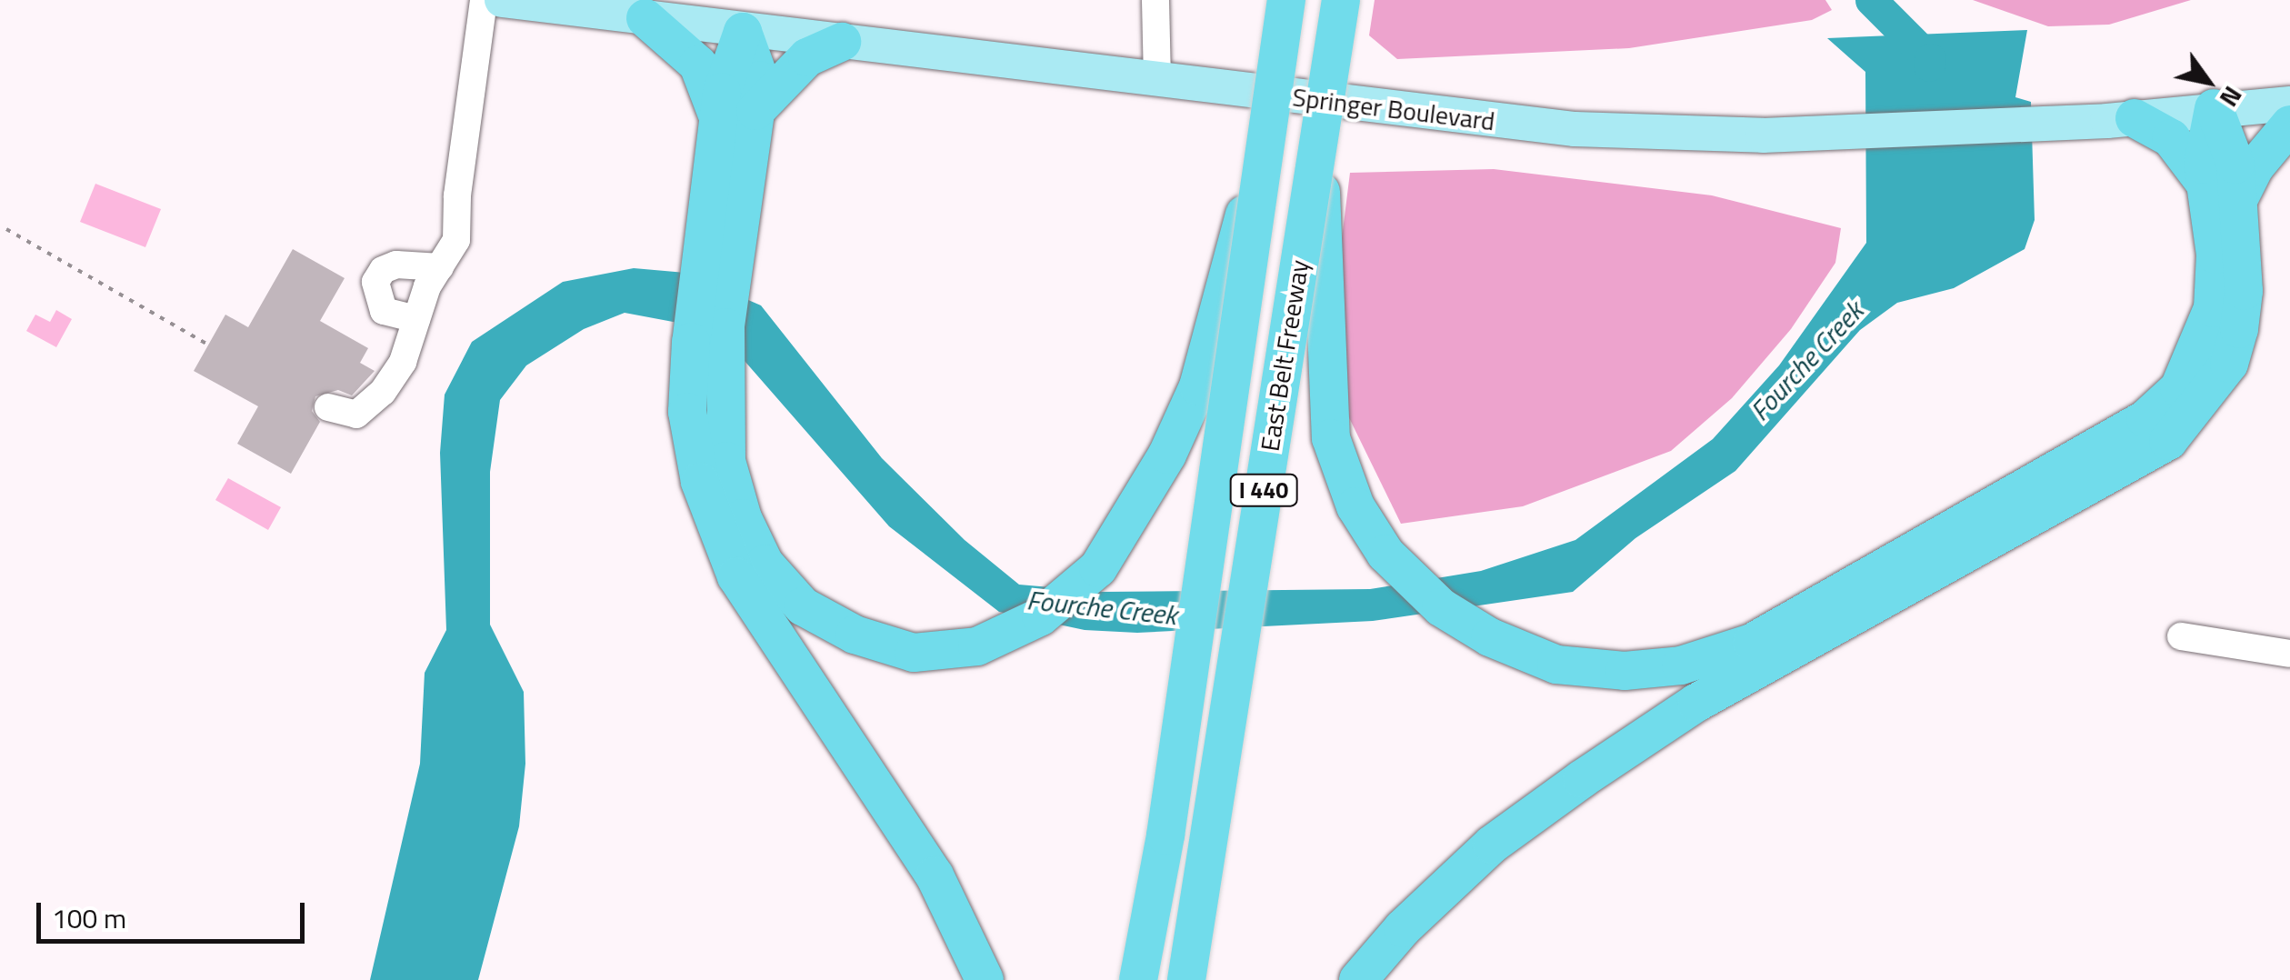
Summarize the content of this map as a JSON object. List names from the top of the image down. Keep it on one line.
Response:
{"streets":{"highway":["East Belt Freeway","I 440"],"main road":["Springer Boulevard"]},"water":["Fourche Creek"],"scale_bar":"100 m","north":"bottom right"}
